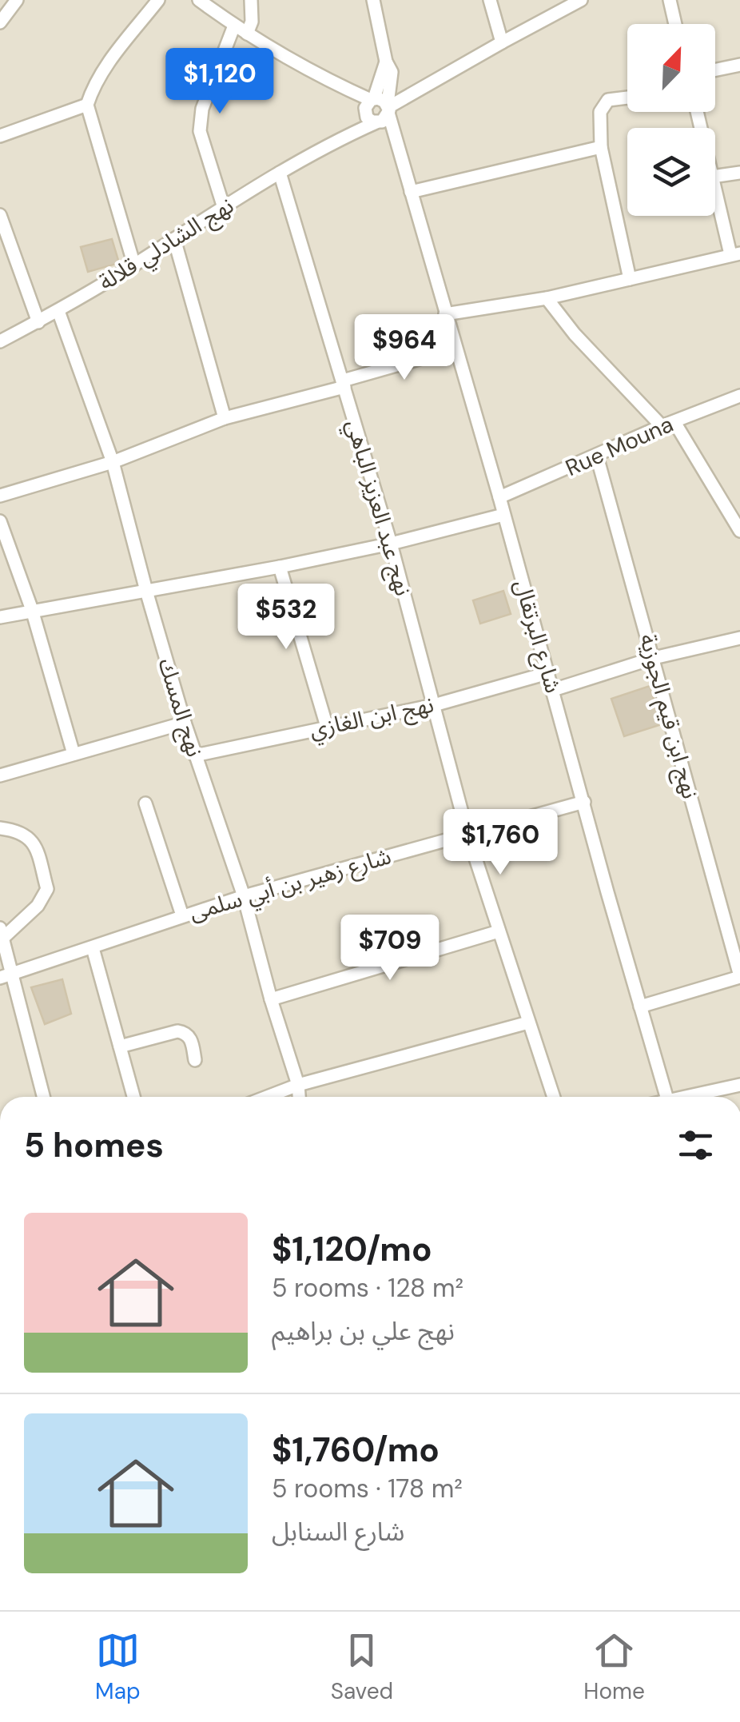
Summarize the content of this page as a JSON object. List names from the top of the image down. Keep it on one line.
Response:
{"streets":{"street":["نهج الشادلي قلالة","Rue Mouna","نهج عبد العزيز الباهي","شارع البرتقال","نهج المسك","نهج ابن قيم الجوزية","نهج ابن الغازي","شارع زهير بن أبي سلمى"]},"crossings":[["نهج الشادلي قلالة","نهج عبد العزيز الباهي"],["نهج الشادلي قلالة","شارع البرتقال"],["نهج الشادلي قلالة","نهج المسك"],["Rue Mouna","شارع البرتقال"],["Rue Mouna","نهج ابن قيم الجوزية"],["نهج عبد العزيز الباهي","نهج ابن الغازي"],["نهج عبد العزيز الباهي","شارع زهير بن أبي سلمى"],["شارع البرتقال","نهج ابن الغازي"],["شارع البرتقال","شارع زهير بن أبي سلمى"],["نهج المسك","نهج ابن الغازي"],["نهج المسك","شارع زهير بن أبي سلمى"]],"north":"top right","page":{"price":["$1,120","$964","$532","$1,760","$709"],"heading":"5 homes","list":[{"name":"$1,120/mo","note":"5 rooms · 128 m² · نهج علي بن براهيم"},{"name":"$1,760/mo","note":"5 rooms · 178 m² · شارع السنابل"}],"tabs":["Map","Saved","Home"]}}
